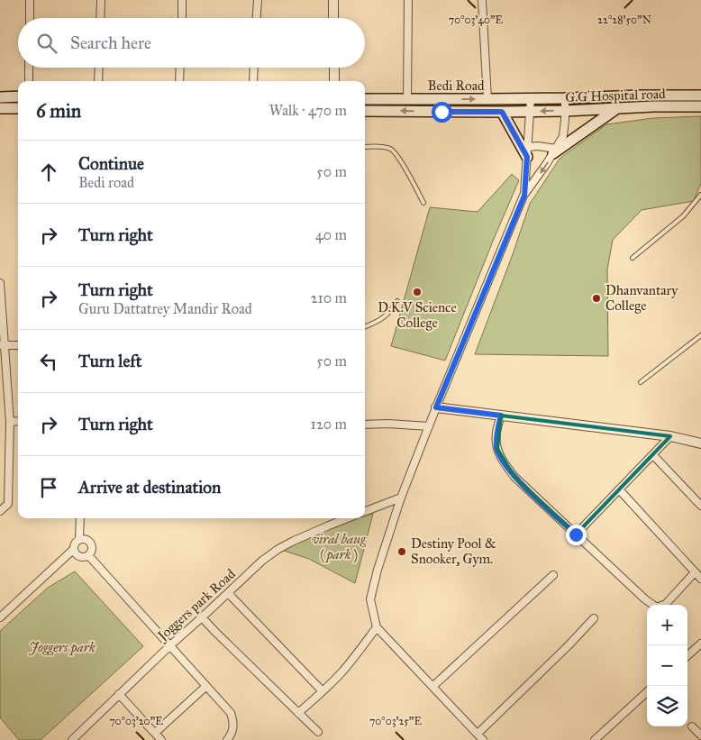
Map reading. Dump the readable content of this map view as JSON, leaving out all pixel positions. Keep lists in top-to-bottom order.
{
  "streets": {
    "main road": ["Bedi Road", "G.G Hospital road"],
    "street": ["Joggers park Road"]
  },
  "crossings": [
    ["Bedi Road", "G.G Hospital road"]
  ],
  "parks": ["viral baug ( park )", "Joggers park"],
  "places": ["D.K.V Science College", "Dhanvantary College", "Destiny Pool & Snooker, Gym."],
  "page": {
    "search": "Search here",
    "heading": ["6 min", "Walk · 470 m"],
    "list": [
      ["Continue", "Bedi road", "50 m"],
      ["Turn right", "40 m"],
      ["Turn right", "Guru Dattatrey Mandir Road", "210 m"],
      ["Turn left", "50 m"],
      ["Turn right", "120 m"],
      "Arrive at destination"
    ],
    "map_buttons": ["+", "−"]
  },
  "coordinates": [
    "22°28'50\"N",
    "70°03'40\"E",
    "70°03'20\"E",
    "70°03'25\"E"
  ]
}
